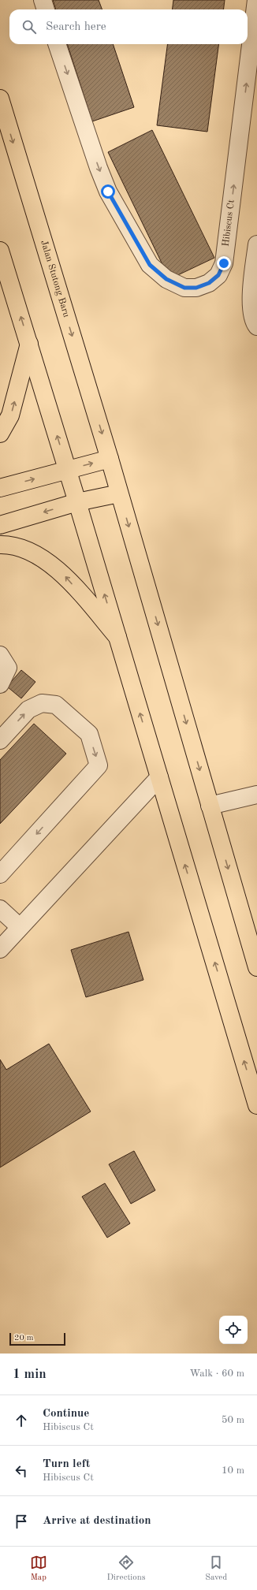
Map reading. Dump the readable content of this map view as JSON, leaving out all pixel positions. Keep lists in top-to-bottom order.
{
  "streets": {
    "main road": ["Jalan Stutong Baru"],
    "street": ["Hibiscus Ct"]
  },
  "scale_bar": "20 m",
  "page": {
    "search": "Search here",
    "scale": "20 m",
    "heading": ["1 min", "Walk · 60 m"],
    "list": [
      ["Continue", "Hibiscus Ct", "50 m"],
      ["Turn left", "Hibiscus Ct", "10 m"],
      "Arrive at destination"
    ],
    "nav": ["Map", "Directions", "Saved"]
  }
}
